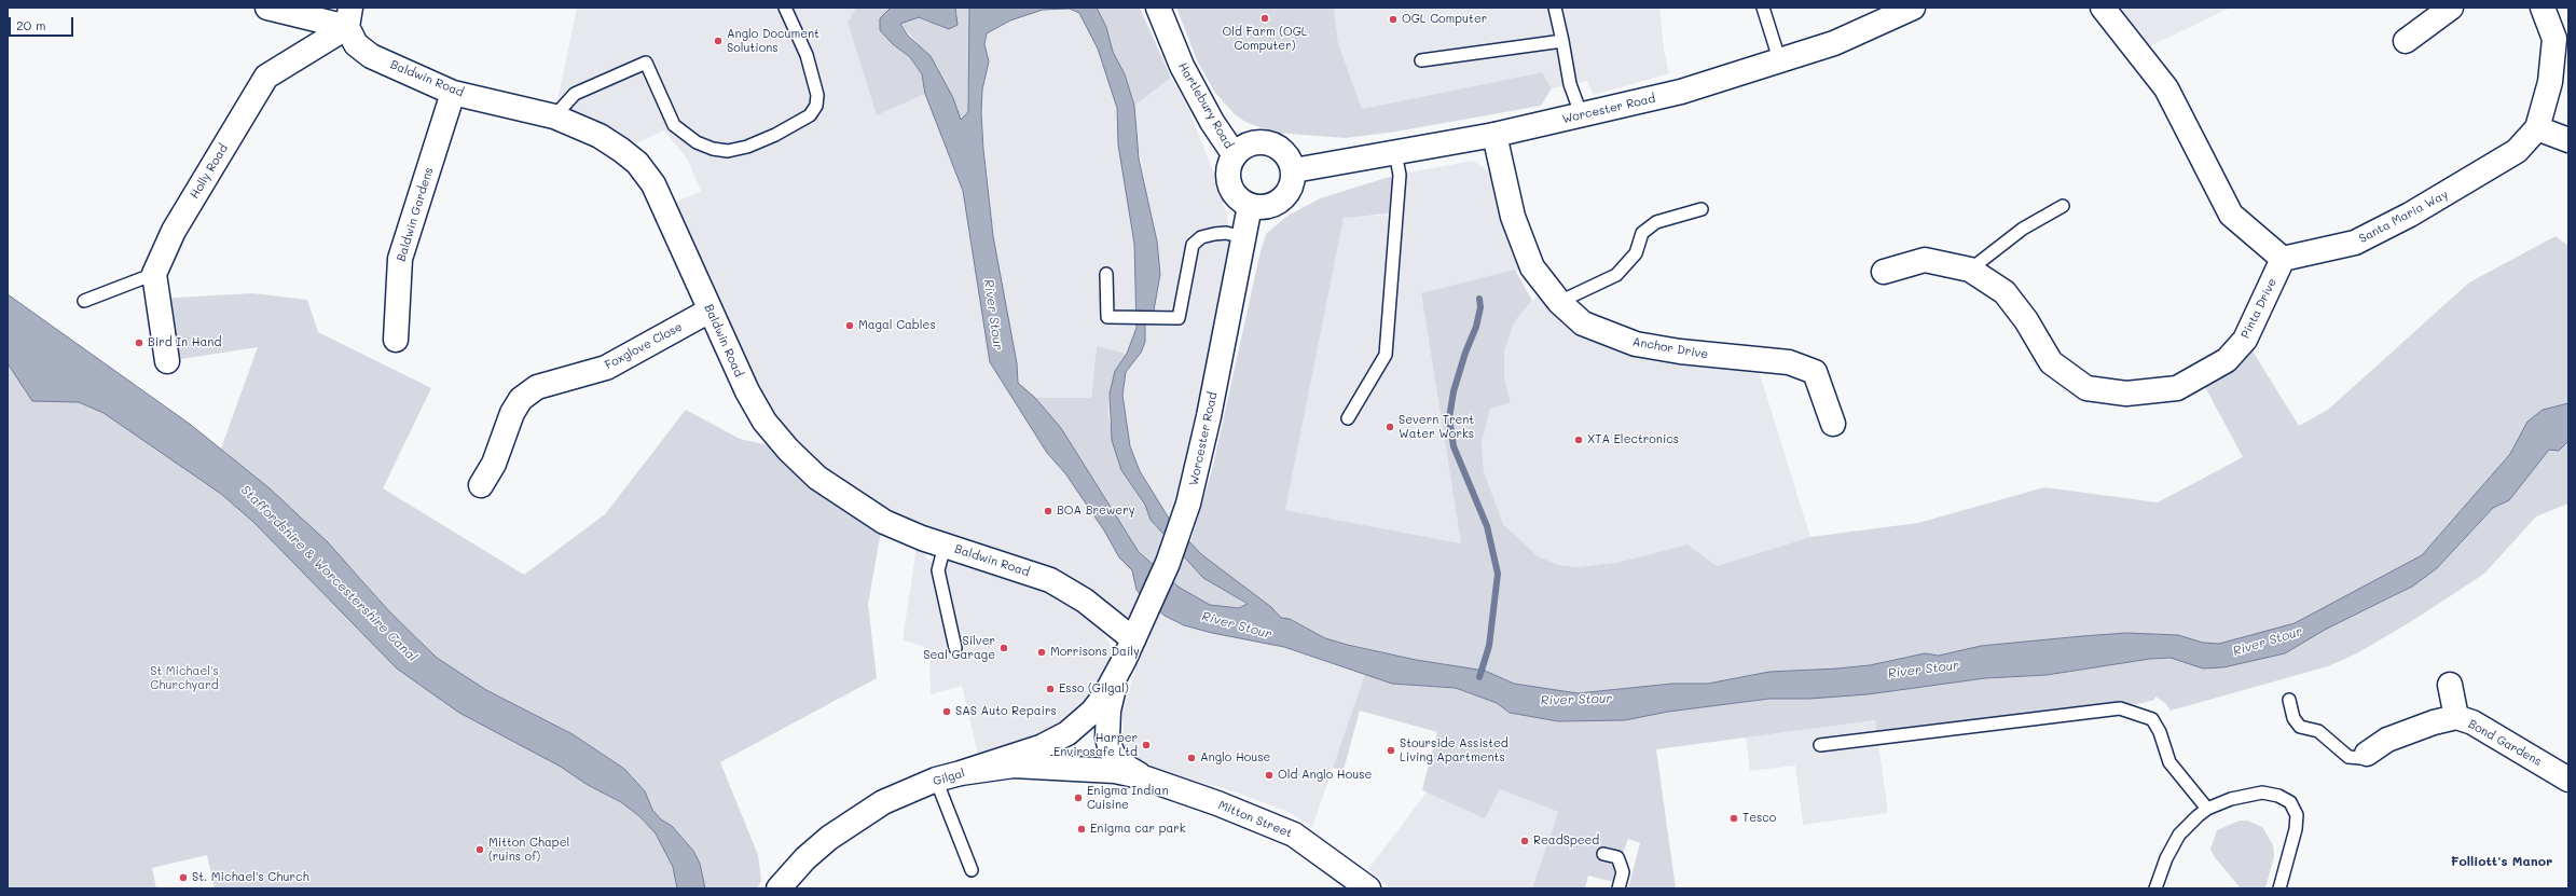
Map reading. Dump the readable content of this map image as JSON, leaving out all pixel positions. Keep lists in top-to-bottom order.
{
  "streets": {
    "street": [
      "Baldwin Road",
      "Hartlebury Road",
      "Worcester Road",
      "Holly Road",
      "Baldwin Gardens",
      "Santa Maria Way",
      "Pinta Drive",
      "Foxglove Close",
      "Anchor Drive",
      "Bond Gardens",
      "Gilgal",
      "Mitton Street"
    ]
  },
  "crossings": [
    ["Baldwin Road", "Worcester Road"],
    ["Baldwin Road", "Holly Road"],
    ["Baldwin Road", "Baldwin Gardens"],
    ["Baldwin Road", "Foxglove Close"],
    ["Hartlebury Road", "Worcester Road"],
    ["Worcester Road", "Anchor Drive"],
    ["Santa Maria Way", "Pinta Drive"],
    ["Gilgal", "Mitton Street"]
  ],
  "districts": ["Folliott's Manor"],
  "water": ["River Stour", "Staffordshire & Worcestershire Canal"],
  "parks": ["St Michael's Churchyard"],
  "places": [
    "Old Farm (OGL Computer)",
    "OGL Computer",
    "Anglo Document Solutions",
    "Magal Cables",
    "Bird In Hand",
    "Severn Trent Water Works",
    "XTA Electronics",
    "BOA Brewery",
    "Silver Seal Garage",
    "Morrisons Daily",
    "Esso (Gilgal)",
    "SAS Auto Repairs",
    "Harper Envirosafe Ltd",
    "Stourside Assisted Living Apartments",
    "Anglo House",
    "Old Anglo House",
    "Enigma Indian Cuisine",
    "Tesco",
    "Enigma car park",
    "ReadSpeed",
    "Mitton Chapel (ruins of)",
    "St. Michael's Church"
  ],
  "scale_bar": "20 m"
}
